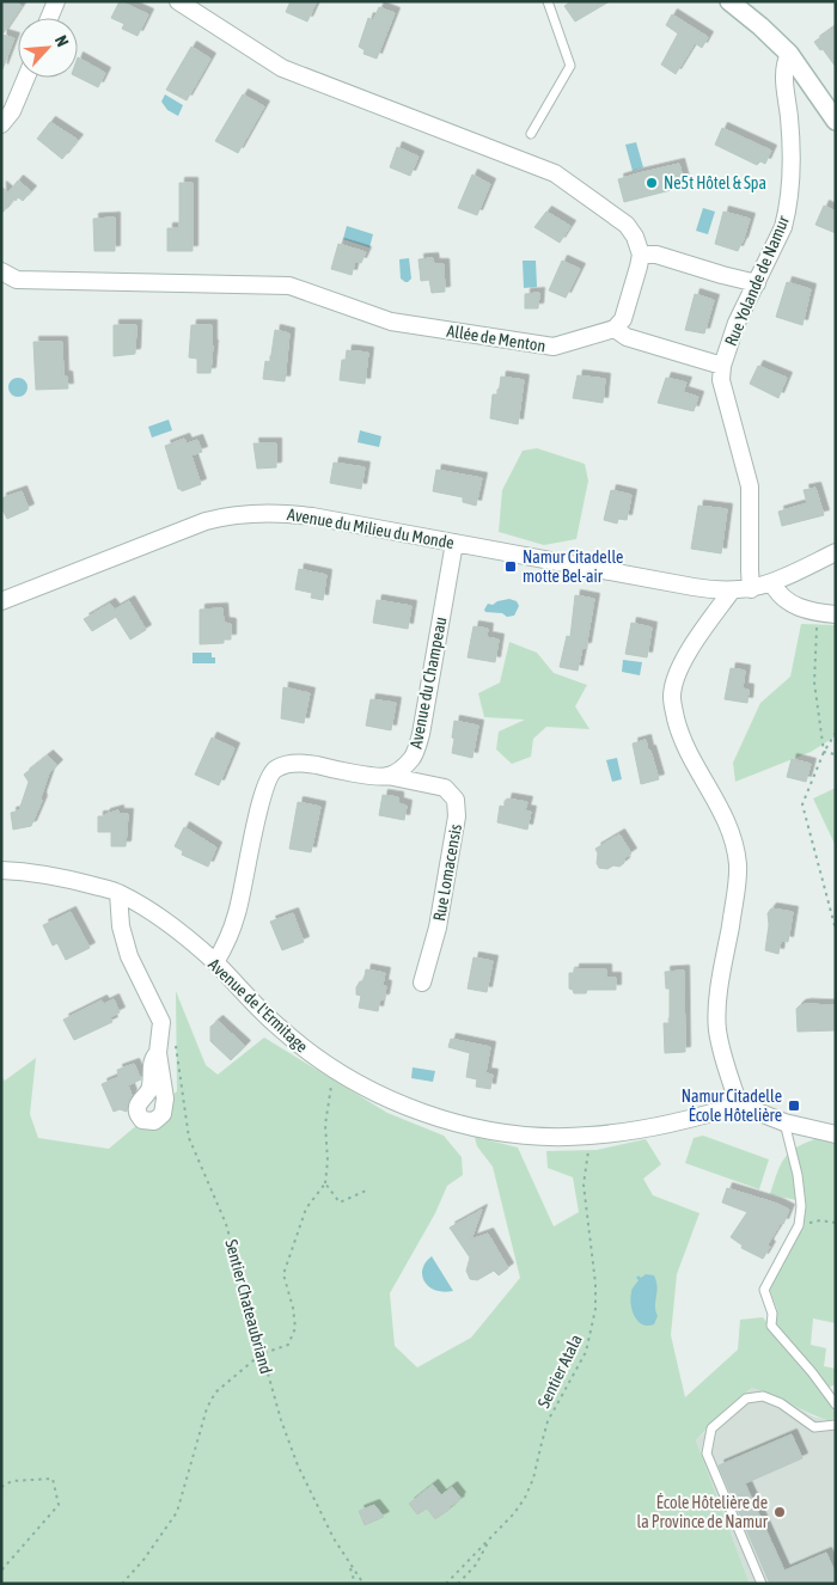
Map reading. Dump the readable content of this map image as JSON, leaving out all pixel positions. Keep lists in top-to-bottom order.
{
  "streets": {
    "street": [
      "Rue Yolande de Namur",
      "Allée de Menton",
      "Avenue du Milieu du Monde",
      "Avenue du Champeau",
      "Rue Lomacensis",
      "Avenue de l'Ermitage"
    ],
    "path": ["Sentier Chateaubriand", "Sentier Atala"]
  },
  "crossings": [
    ["Rue Yolande de Namur", "Allée de Menton"],
    ["Rue Yolande de Namur", "Avenue du Milieu du Monde"],
    ["Avenue du Milieu du Monde", "Avenue du Champeau"],
    ["Avenue du Champeau", "Rue Lomacensis"],
    ["Avenue de l'Ermitage", "Sentier Atala"]
  ],
  "places": {
    "other": ["Ne5t Hôtel & Spa", "École Hôtelière de la Province de Namur"],
    "transit": ["Namur Citadelle motte Bel-air", "Namur Citadelle École Hôtelière"]
  },
  "north": "top right"
}
